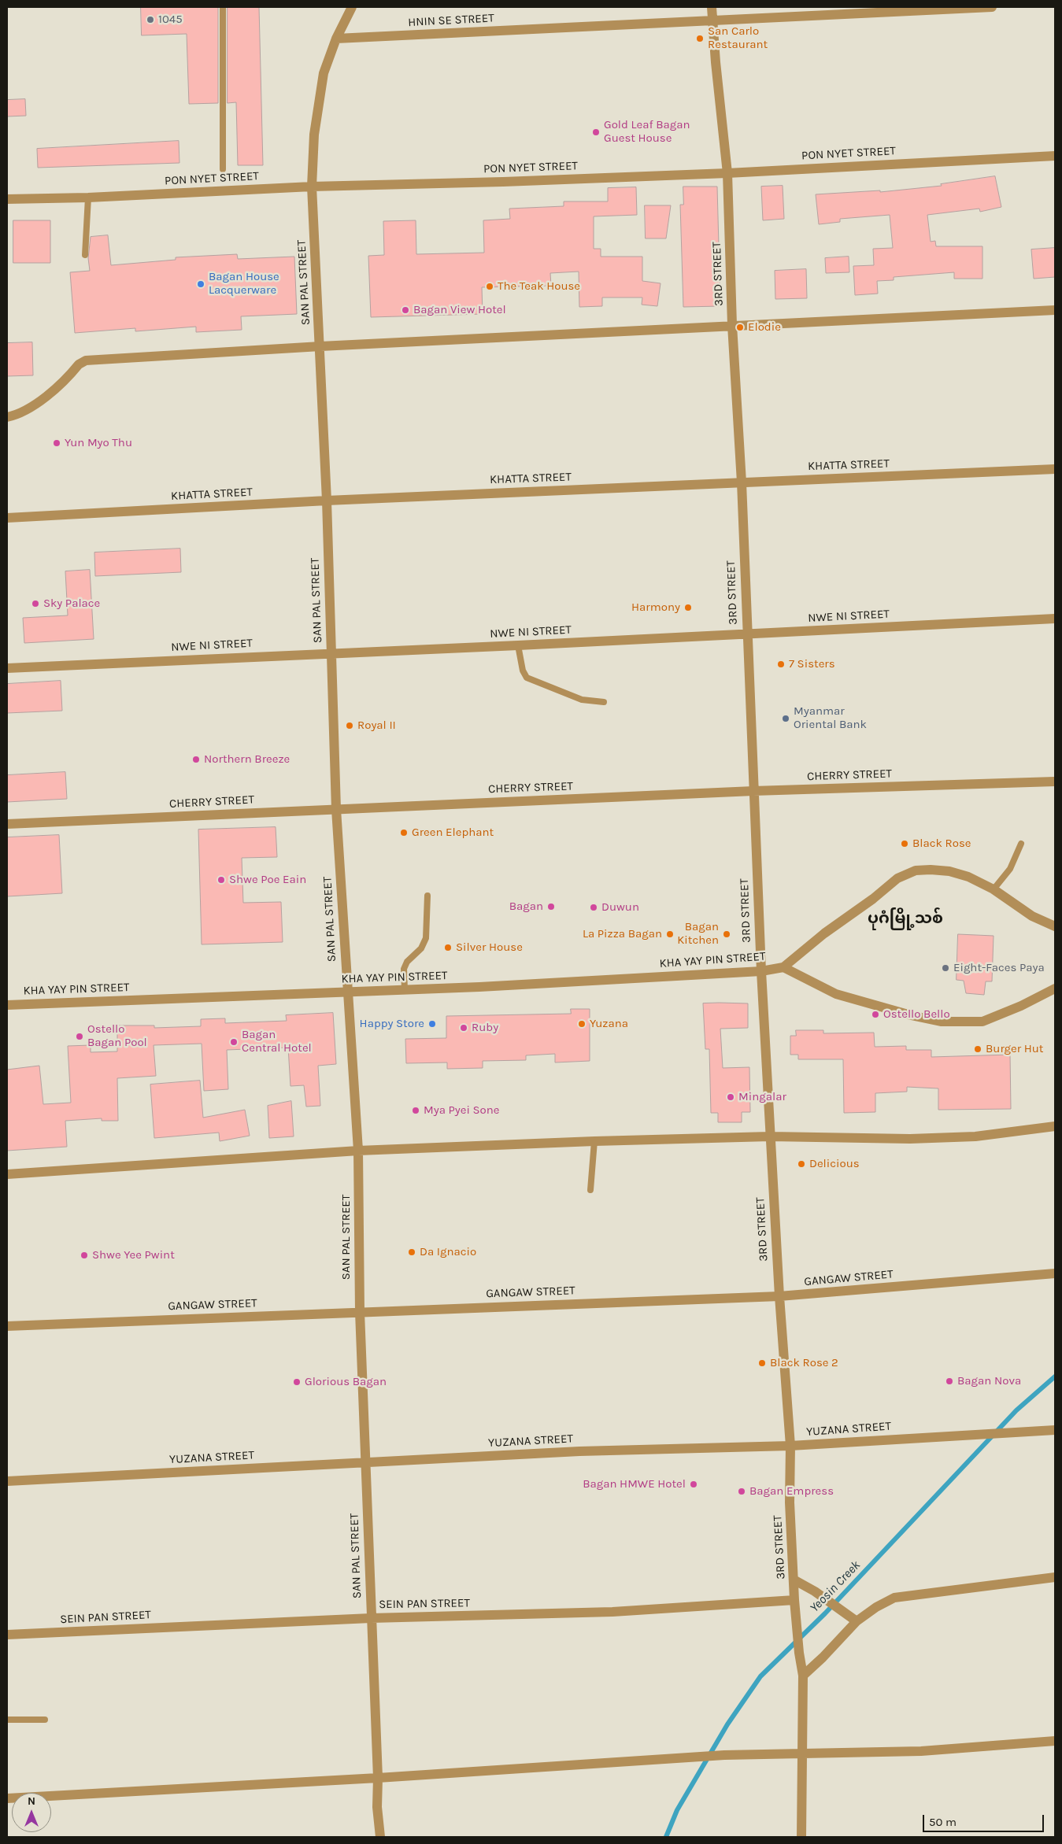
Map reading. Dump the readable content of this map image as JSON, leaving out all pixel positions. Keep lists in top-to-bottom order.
{
  "streets": {
    "street": [
      "HNIN SE STREET",
      "PON NYET STREET",
      "3RD STREET",
      "SAN PAL STREET",
      "KHATTA STREET",
      "NWE NI STREET",
      "CHERRY STREET",
      "KHA YAY PIN STREET",
      "GANGAW STREET",
      "YUZANA STREET",
      "SEIN PAN STREET"
    ]
  },
  "crossings": [
    ["HNIN SE STREET", "3RD STREET"],
    ["HNIN SE STREET", "SAN PAL STREET"],
    ["PON NYET STREET", "3RD STREET"],
    ["PON NYET STREET", "SAN PAL STREET"],
    ["3RD STREET", "KHATTA STREET"],
    ["3RD STREET", "NWE NI STREET"],
    ["3RD STREET", "CHERRY STREET"],
    ["3RD STREET", "KHA YAY PIN STREET"],
    ["3RD STREET", "GANGAW STREET"],
    ["3RD STREET", "YUZANA STREET"],
    ["3RD STREET", "SEIN PAN STREET"],
    ["SAN PAL STREET", "KHATTA STREET"],
    ["SAN PAL STREET", "NWE NI STREET"],
    ["SAN PAL STREET", "CHERRY STREET"],
    ["SAN PAL STREET", "KHA YAY PIN STREET"],
    ["SAN PAL STREET", "GANGAW STREET"],
    ["SAN PAL STREET", "YUZANA STREET"],
    ["SAN PAL STREET", "SEIN PAN STREET"]
  ],
  "districts": ["ပုဂံမြို့သစ်"],
  "water": ["Yeosin Creek"],
  "places": [
    "1045",
    "San Carlo Restaurant",
    "Gold Leaf Bagan Guest House",
    "Bagan House Lacquerware",
    "The Teak House",
    "Bagan View Hotel",
    "Elodie",
    "Yun Myo Thu",
    "Sky Palace",
    "Harmony",
    "7 Sisters",
    "Myanmar Oriental Bank",
    "Royal II",
    "Northern Breeze",
    "Green Elephant",
    "Black Rose",
    "Shwe Poe Eain",
    "Bagan",
    "Duwun",
    "La Pizza Bagan",
    "Bagan Kitchen",
    "Silver House",
    "Eight-Faces Paya",
    "Ostello Bello",
    "Happy Store",
    "Yuzana",
    "Ruby",
    "Ostello Bagan Pool",
    "Bagan Central Hotel",
    "Burger Hut",
    "Mingalar",
    "Mya Pyei Sone",
    "Delicious",
    "Da Ignacio",
    "Shwe Yee Pwint",
    "Black Rose 2",
    "Bagan Nova",
    "Glorious Bagan",
    "Bagan HMWE Hotel",
    "Bagan Empress"
  ],
  "scale_bar": "50 m",
  "north": "top"
}
